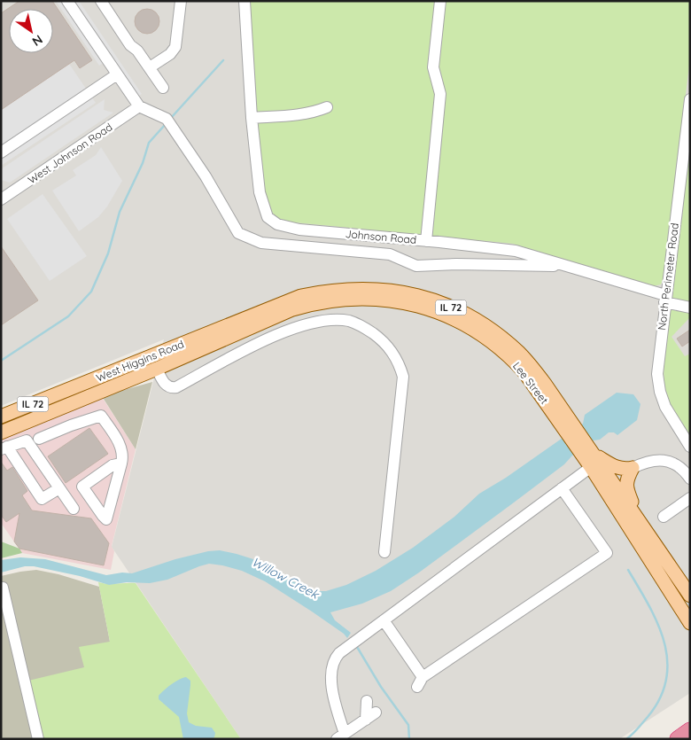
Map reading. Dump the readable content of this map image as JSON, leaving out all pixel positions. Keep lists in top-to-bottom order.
{
  "streets": {
    "main road": ["IL 72", "West Higgins Road", "Lee Street"],
    "street": ["West Johnson Road", "Johnson Road", "North Perimeter Road"]
  },
  "crossings": [
    ["Johnson Road", "North Perimeter Road"],
    ["West Higgins Road", "Lee Street"]
  ],
  "water": ["Willow Creek"],
  "north": "bottom right"
}
